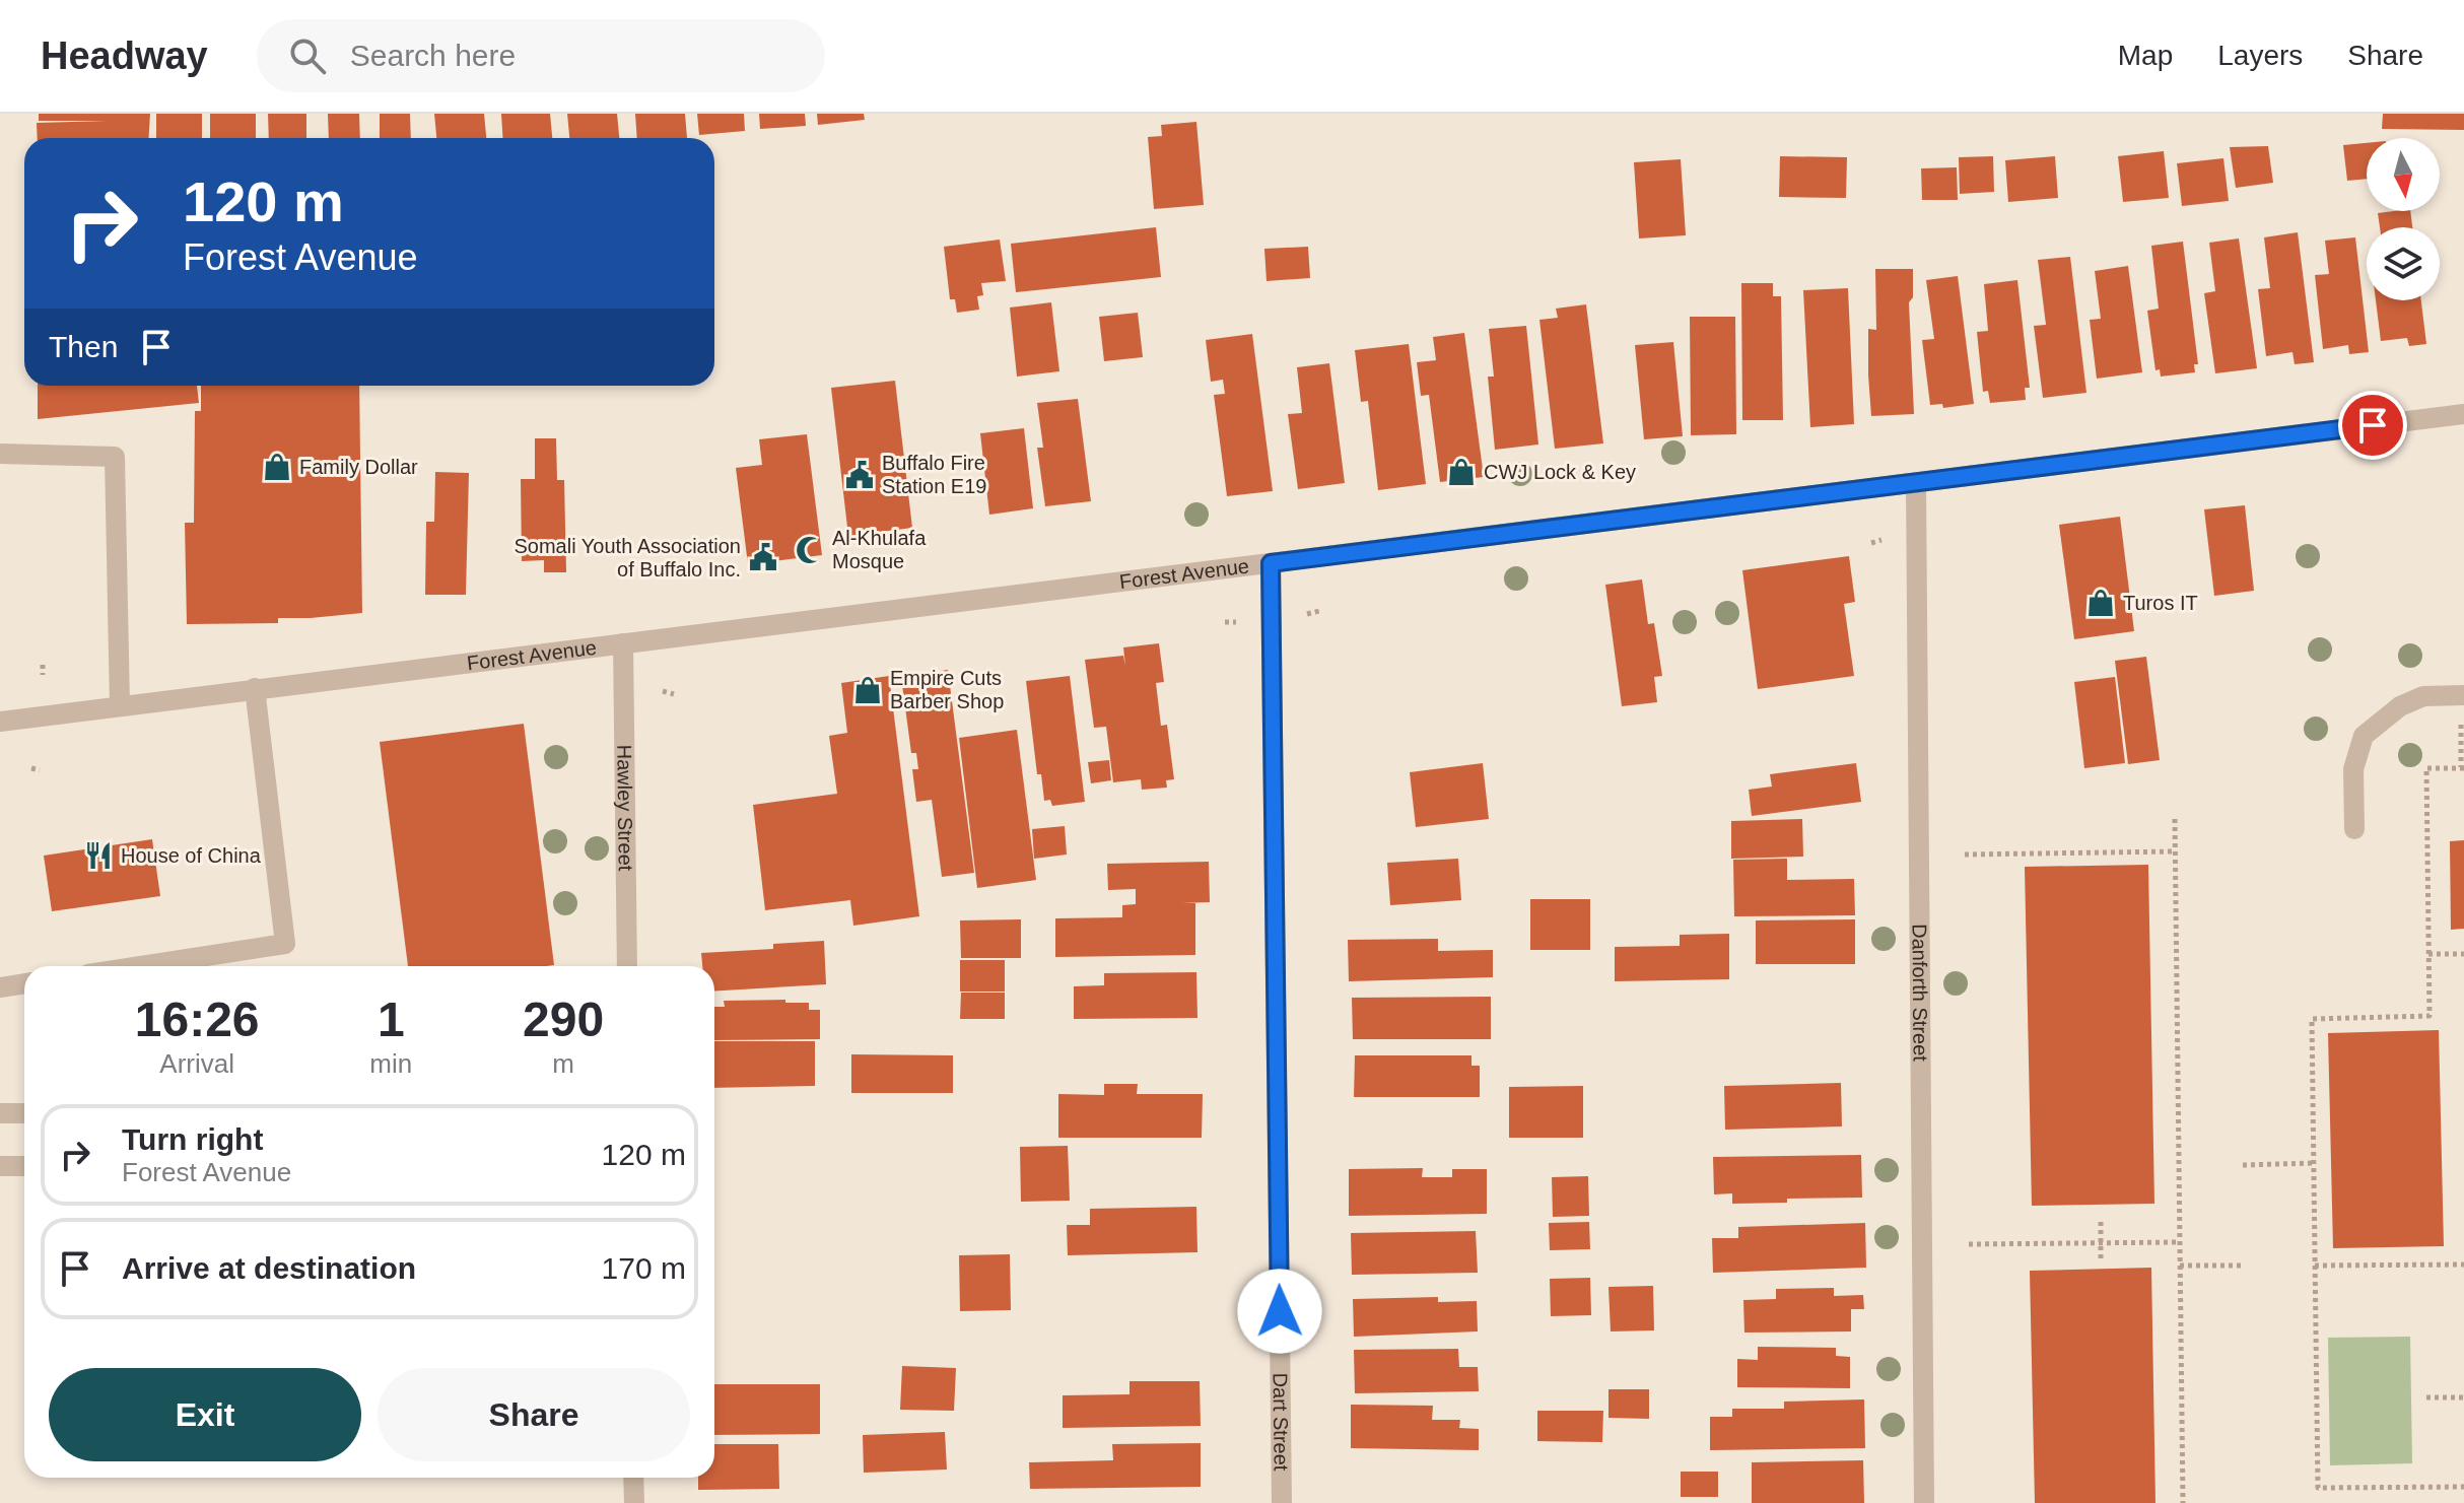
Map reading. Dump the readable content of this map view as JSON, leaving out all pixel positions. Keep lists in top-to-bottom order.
{
  "streets": {
    "street": [
      "Forest Avenue",
      "Hawley Street",
      "Danforth Street",
      "Dart Street"
    ]
  },
  "crossings": [
    ["Forest Avenue", "Hawley Street"],
    ["Forest Avenue", "Danforth Street"],
    ["Forest Avenue", "Dart Street"]
  ],
  "places": {
    "shop": [
      "Family Dollar",
      "CWJ Lock & Key",
      "Turos IT",
      "Empire Cuts Barber Shop"
    ],
    "public building": ["Buffalo Fire Station E19", "Somali Youth Association of Buffalo Inc."],
    "mosque": ["Al-Khulafa Mosque"],
    "restaurant": ["House of China"]
  },
  "north": "bottom",
  "page": {
    "header": "Headway",
    "search": "Search here",
    "nav": ["Map", "Layers", "Share"],
    "turn": ["120 m", "Forest Avenue"],
    "then": "Then",
    "eta": [
      "16:26",
      "Arrival",
      "1",
      "min",
      "290",
      "m"
    ],
    "list": [
      {
        "name": "Turn right",
        "note": "Forest Avenue",
        "value": "120 m"
      },
      {
        "name": "Arrive at destination",
        "value": "170 m"
      }
    ],
    "buttons": ["Exit", "Share"]
  }
}
